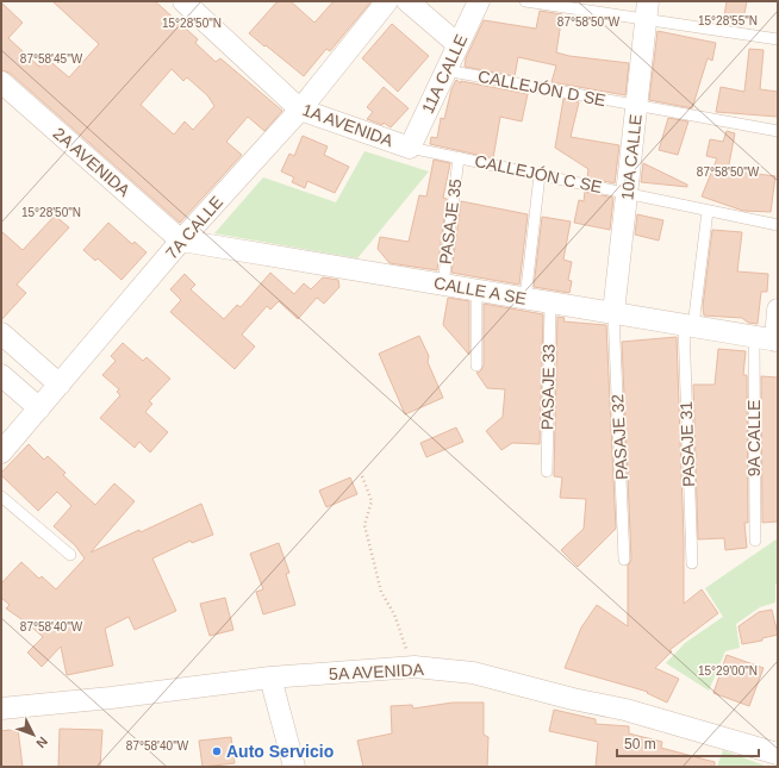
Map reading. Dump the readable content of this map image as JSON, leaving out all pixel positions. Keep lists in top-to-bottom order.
{
  "streets": {
    "street": [
      "11A CALLE",
      "1A AVENIDA",
      "10A CALLE",
      "2A AVENIDA",
      "7A CALLE",
      "CALLE A SE",
      "5A AVENIDA"
    ],
    "lane": [
      "CALLEJÓN D SE",
      "CALLEJÓN C SE",
      "PASAJE 35",
      "PASAJE 33",
      "PASAJE 32",
      "9A CALLE",
      "PASAJE 31"
    ]
  },
  "crossings": [
    ["11A CALLE", "CALLEJÓN D SE"],
    ["11A CALLE", "1A AVENIDA"],
    ["11A CALLE", "CALLEJÓN C SE"],
    ["CALLEJÓN D SE", "10A CALLE"],
    ["1A AVENIDA", "CALLEJÓN C SE"],
    ["1A AVENIDA", "7A CALLE"],
    ["10A CALLE", "CALLEJÓN C SE"],
    ["10A CALLE", "CALLE A SE"],
    ["10A CALLE", "PASAJE 32"],
    ["2A AVENIDA", "7A CALLE"],
    ["2A AVENIDA", "CALLE A SE"],
    ["CALLEJÓN C SE", "PASAJE 35"],
    ["CALLEJÓN C SE", "PASAJE 31"],
    ["PASAJE 35", "CALLE A SE"],
    ["7A CALLE", "CALLE A SE"],
    ["CALLE A SE", "PASAJE 33"],
    ["CALLE A SE", "PASAJE 32"],
    ["CALLE A SE", "9A CALLE"],
    ["CALLE A SE", "PASAJE 31"]
  ],
  "places": ["Auto Servicio"],
  "scale_bar": "50 m",
  "north": "bottom right",
  "coordinates": [
    "15°28'55\"N",
    "87°58'50\"W",
    "15°28'50\"N",
    "87°58'45\"W",
    "87°58'40\"W",
    "15°29'00\"N"
  ]
}
